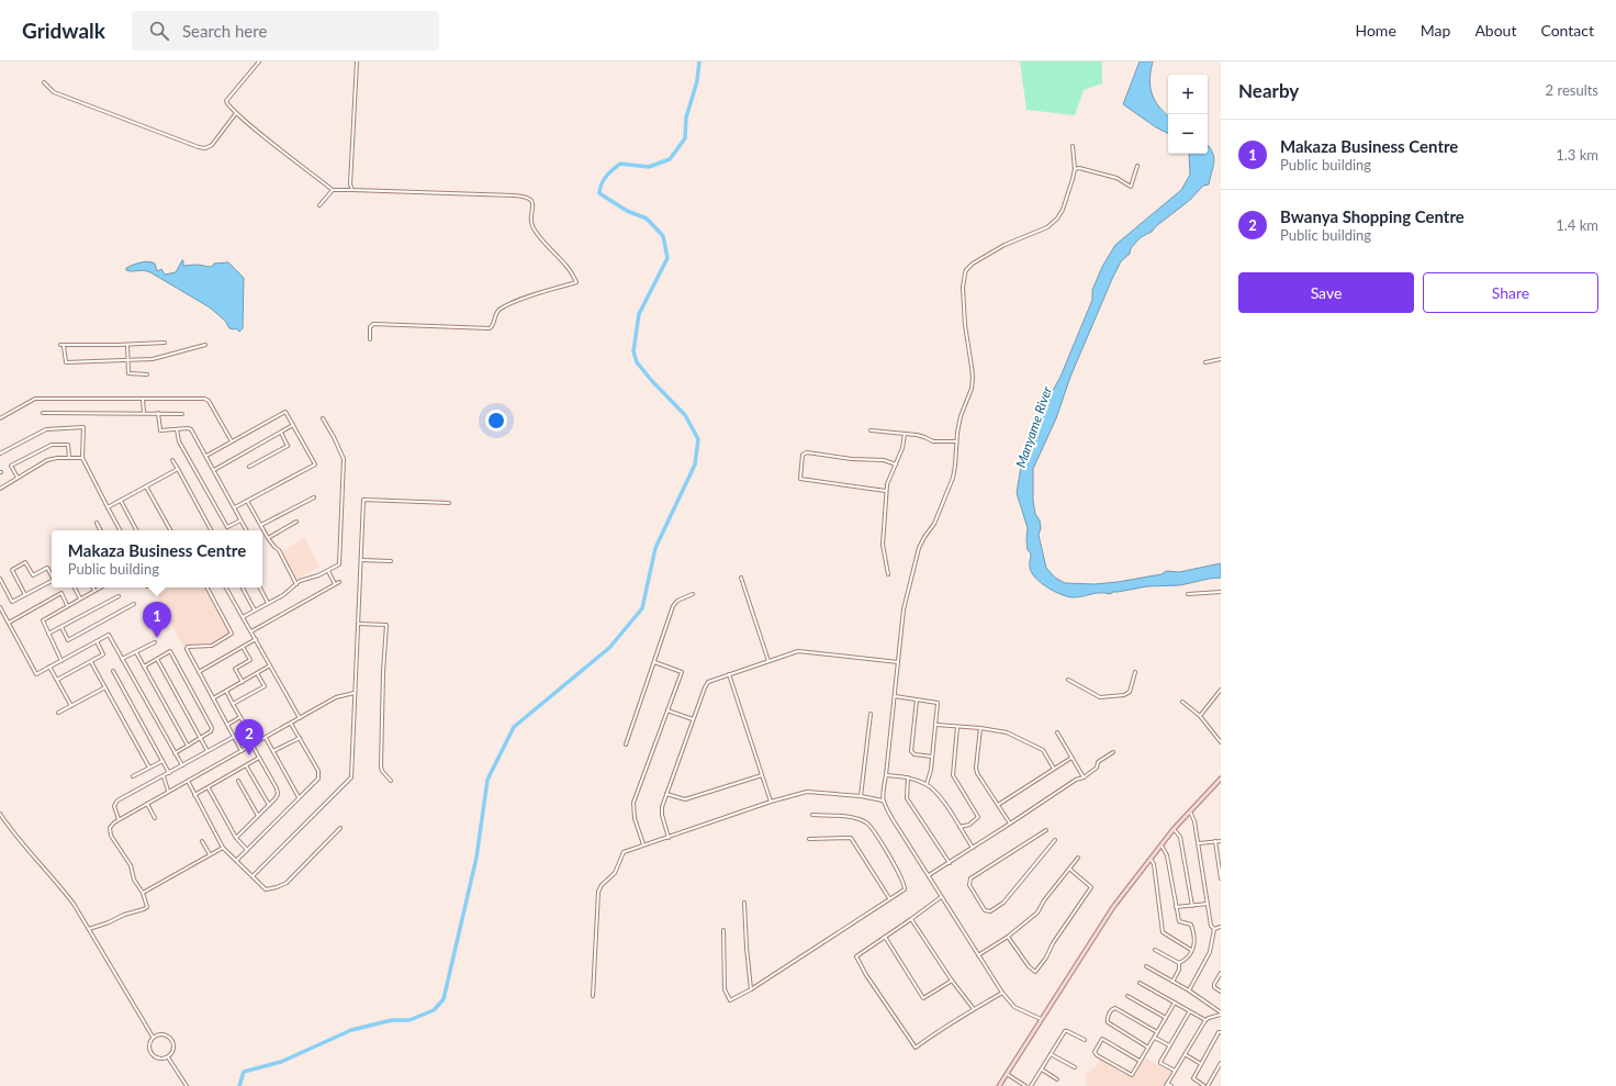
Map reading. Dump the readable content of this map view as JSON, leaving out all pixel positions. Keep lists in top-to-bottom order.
{
  "water": ["Manyame River"],
  "page": {
    "header": "Gridwalk",
    "search": "Search here",
    "nav": [
      "Home",
      "Map",
      "About",
      "Contact"
    ],
    "heading": ["Nearby", "2 results"],
    "map_buttons": ["+", "−"],
    "list": [
      {
        "mark": "1",
        "name": "Makaza Business Centre",
        "note": "Public building",
        "value": "1.3 km"
      },
      {
        "mark": "2",
        "name": "Bwanya Shopping Centre",
        "note": "Public building",
        "value": "1.4 km"
      }
    ],
    "buttons": ["Save", "Share"],
    "popup": ["Makaza Business Centre", "Public building"],
    "pins": ["1", "2"]
  }
}
